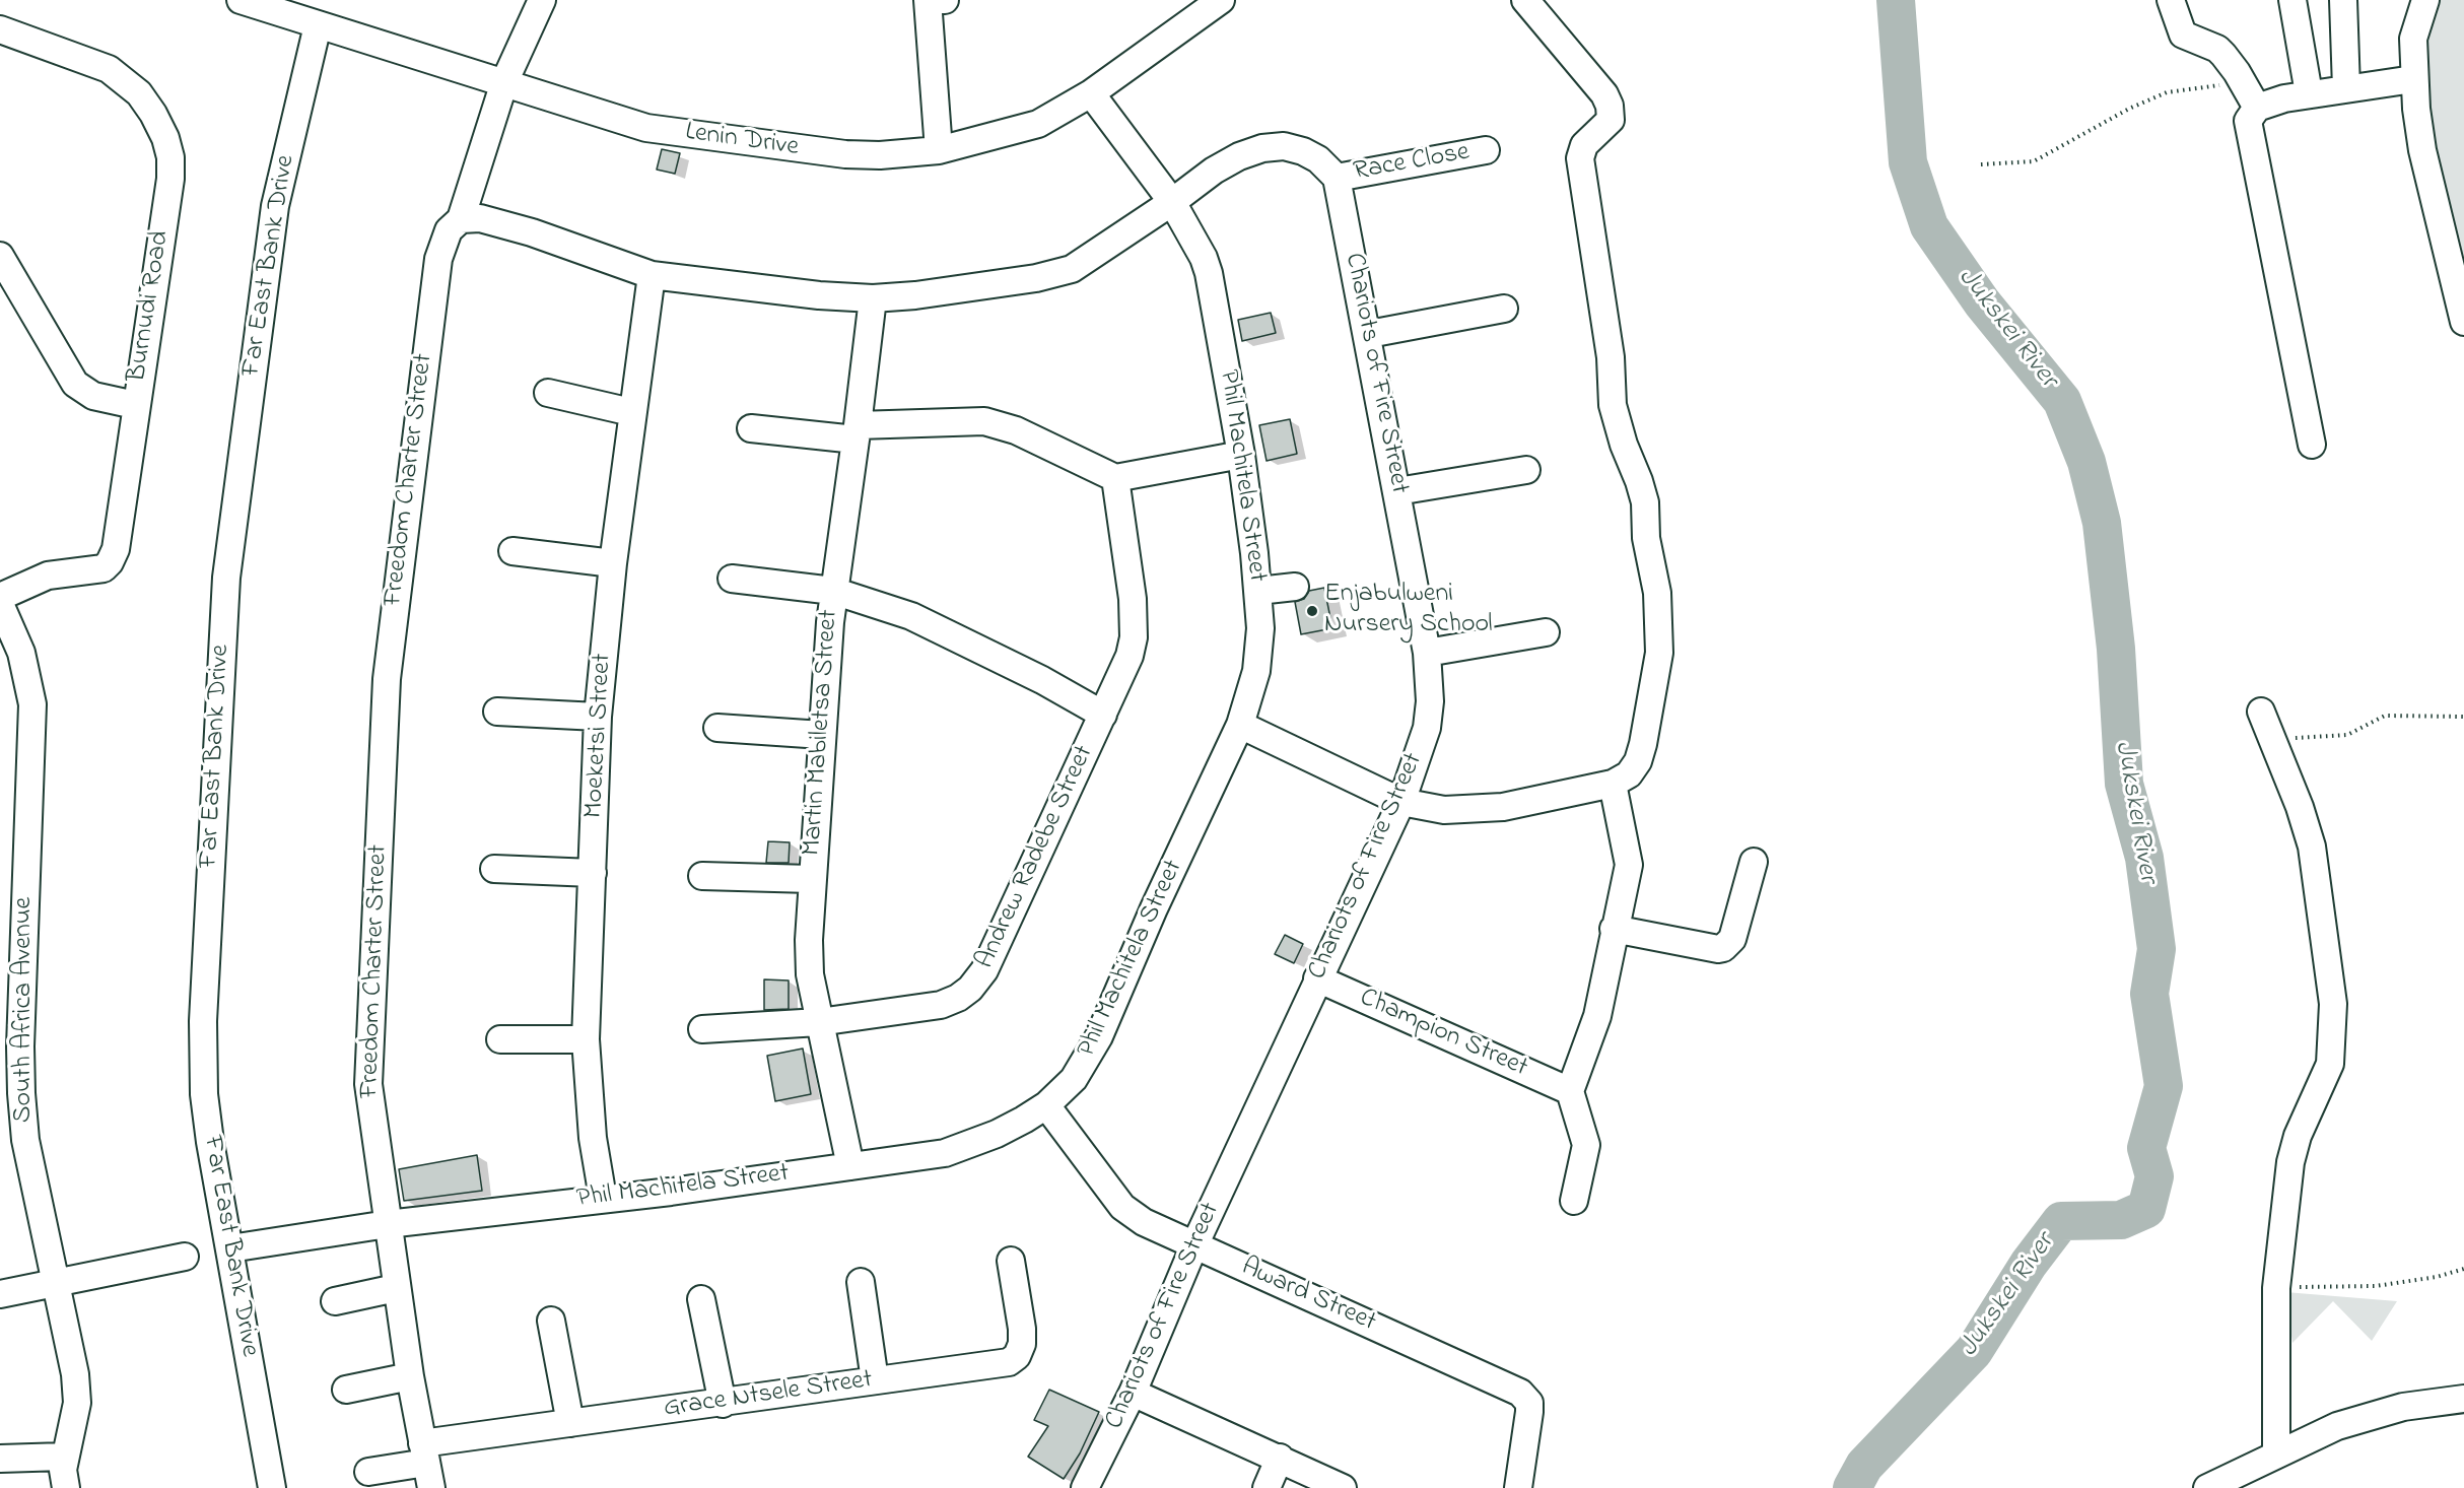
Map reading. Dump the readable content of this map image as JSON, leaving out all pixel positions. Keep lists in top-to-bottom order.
{
  "streets": {
    "street": [
      "Lenin Drive",
      "Race Close",
      "Far East Bank Drive",
      "Burnudi Road",
      "Chariots of Fire Street",
      "Phil Machitela Street",
      "Freedom Charter Street",
      "Martin Mabiletsa Street",
      "Moeketsi Street",
      "Andrew Radebe Street",
      "South Africa Avenue",
      "Champion Street",
      "Award Street",
      "Grace Ntsele Street"
    ]
  },
  "crossings": [
    ["Lenin Drive", "Far East Bank Drive"],
    ["Lenin Drive", "Phil Machitela Street"],
    ["Lenin Drive", "Freedom Charter Street"],
    ["Race Close", "Chariots of Fire Street"],
    ["Far East Bank Drive", "Phil Machitela Street"],
    ["Chariots of Fire Street", "Champion Street"],
    ["Chariots of Fire Street", "Award Street"],
    ["Phil Machitela Street", "Freedom Charter Street"],
    ["Phil Machitela Street", "Martin Mabiletsa Street"],
    ["Phil Machitela Street", "Moeketsi Street"],
    ["Phil Machitela Street", "Award Street"],
    ["Freedom Charter Street", "Grace Ntsele Street"],
    ["Martin Mabiletsa Street", "Andrew Radebe Street"]
  ],
  "water": ["Jukskei River"],
  "places": ["Enjabulweni Nursery School"]
}
